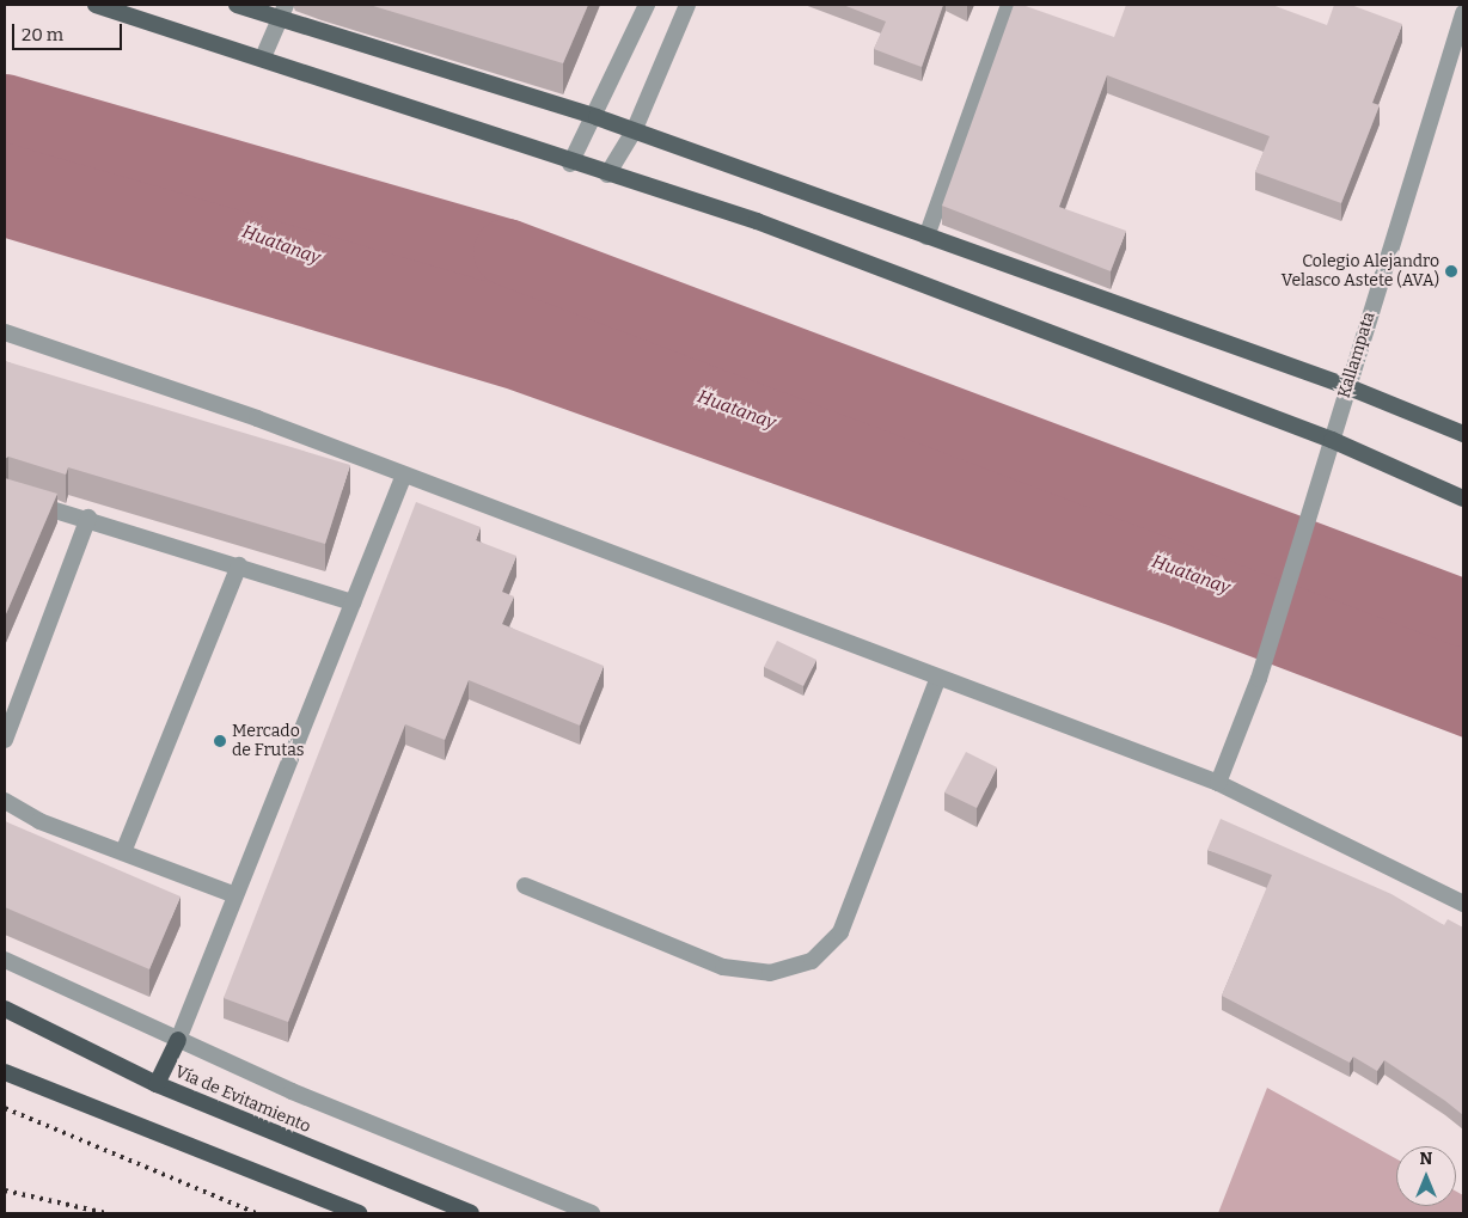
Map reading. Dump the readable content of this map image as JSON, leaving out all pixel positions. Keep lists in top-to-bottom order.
{
  "streets": {
    "highway": ["Vía de Evitamiento"],
    "street": ["Kallampata"]
  },
  "water": ["Huatanay"],
  "places": ["Colegio Alejandro Velasco Astete (AVA)", "Mercado de Frutas"],
  "scale_bar": "20 m",
  "north": "top"
}
